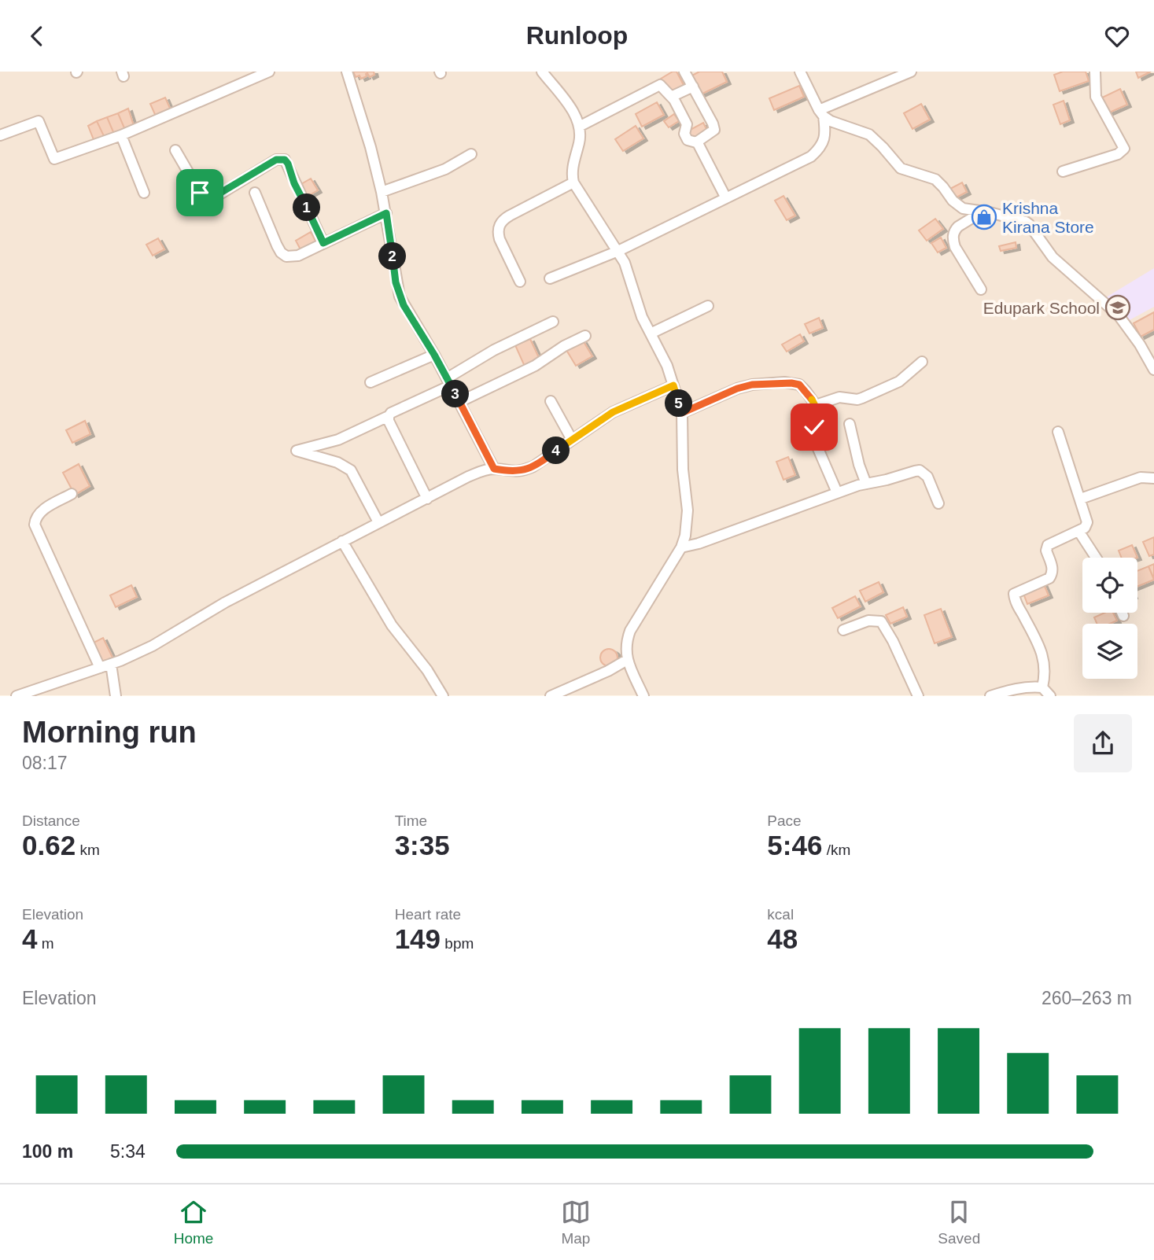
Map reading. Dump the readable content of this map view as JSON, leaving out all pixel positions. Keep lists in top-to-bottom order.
{
  "places": {
    "shop": ["Krishna Kirana Store"],
    "school or university": ["Edupark School"]
  },
  "page": {
    "header": "Runloop",
    "pins": [
      "1",
      "2",
      "3",
      "5",
      "4"
    ],
    "heading": ["Morning run", "08:17"],
    "stats": [
      ["Distance", "0.62 km"],
      ["Time", "3:35"],
      ["Pace", "5:46 /km"],
      ["Elevation", "4 m"],
      ["Heart rate", "149 bpm"],
      ["kcal", "48"]
    ],
    "chart": ["Elevation", "260–263 m"],
    "list": [
      {
        "name": "100 m",
        "note": "5:34"
      }
    ],
    "tabs": ["Home", "Map", "Saved"]
  }
}
